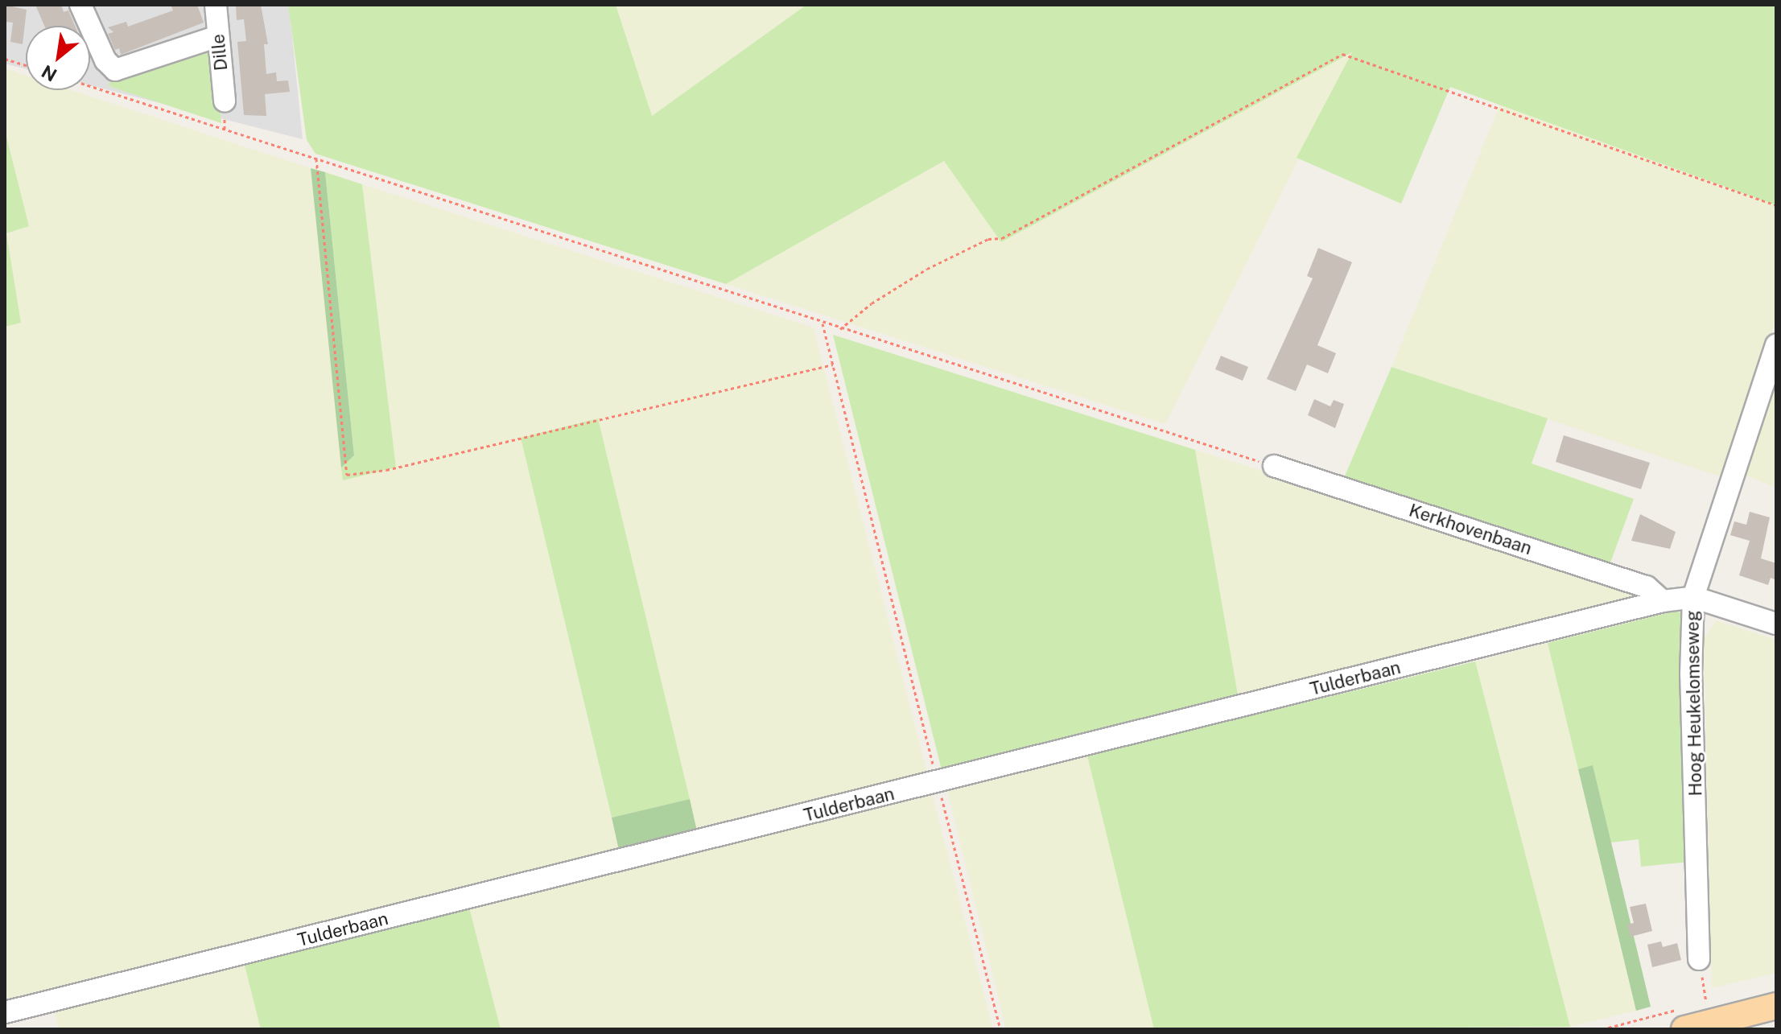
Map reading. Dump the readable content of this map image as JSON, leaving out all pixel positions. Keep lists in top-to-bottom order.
{
  "streets": {
    "street": [
      "Dille",
      "Kerkhovenbaan",
      "Tulderbaan",
      "Hoog Heukelomseweg"
    ]
  },
  "crossings": [
    ["Kerkhovenbaan", "Tulderbaan"],
    ["Tulderbaan", "Hoog Heukelomseweg"]
  ],
  "north": "bottom left"
}
